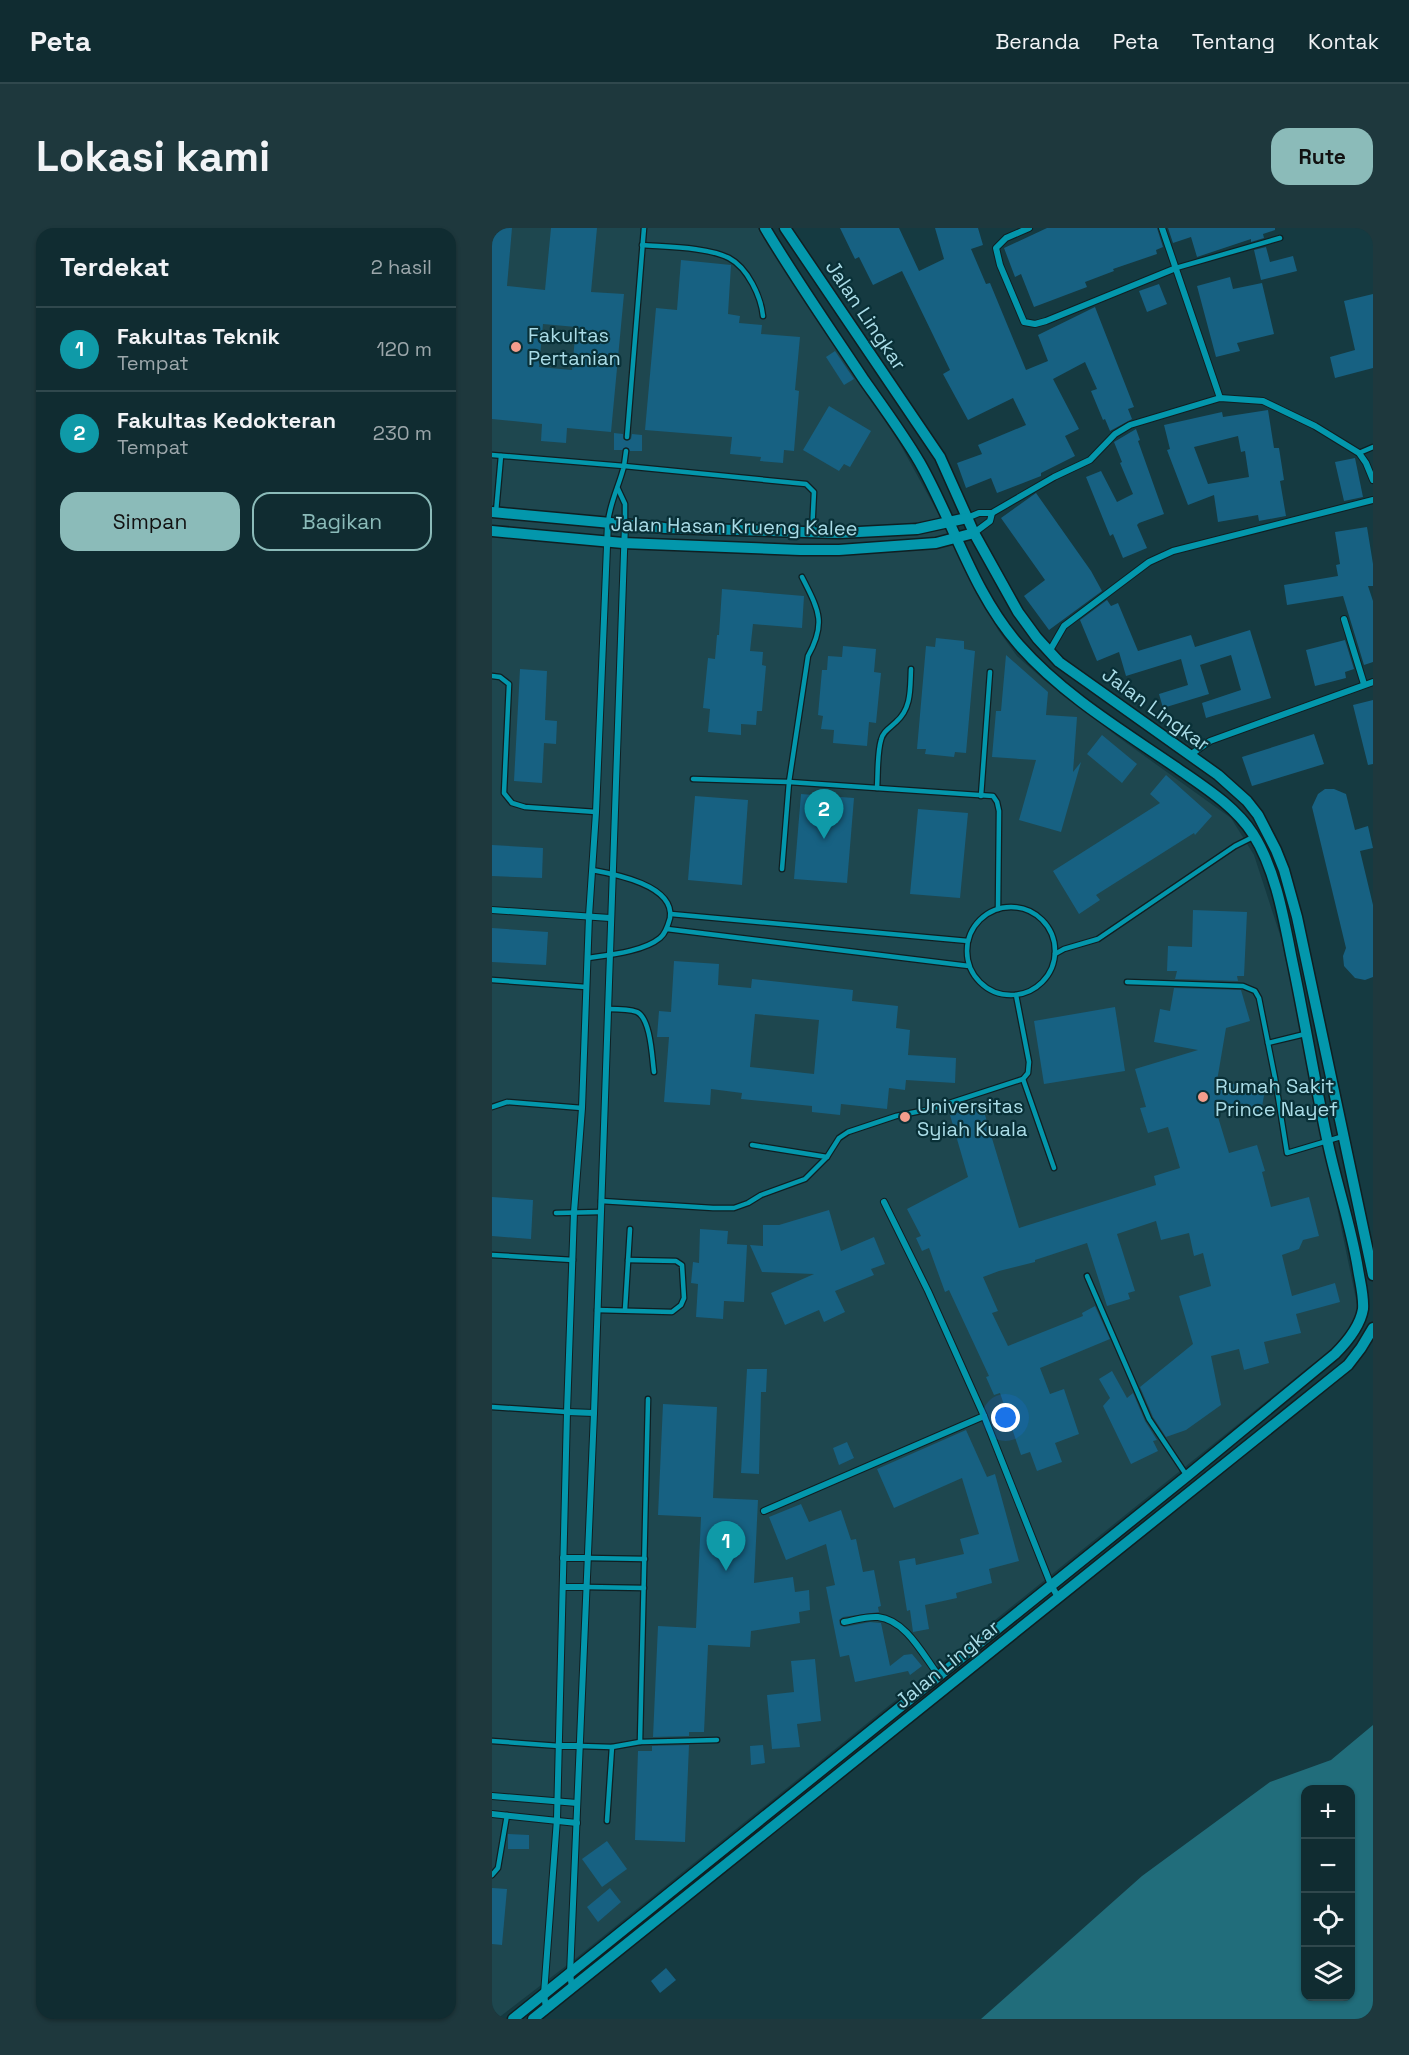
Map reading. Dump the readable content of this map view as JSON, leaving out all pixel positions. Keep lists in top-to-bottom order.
{
  "streets": {
    "street": ["Jalan Lingkar", "Jalan Hasan Krueng Kalee"]
  },
  "crossings": [
    ["Jalan Lingkar", "Jalan Hasan Krueng Kalee"]
  ],
  "places": ["Fakultas Pertanian", "Rumah Sakit Prince Nayef", "Universitas Syiah Kuala"],
  "page": {
    "header": "Peta",
    "nav": [
      "Beranda",
      "Peta",
      "Tentang",
      "Kontak"
    ],
    "buttons": [
      "Rute",
      ["Simpan", "Bagikan"]
    ],
    "title": "Lokasi kami",
    "heading": ["Terdekat", "2 hasil"],
    "list": [
      {
        "mark": "1",
        "name": "Fakultas Teknik",
        "note": "Tempat",
        "value": "120 m"
      },
      {
        "mark": "2",
        "name": "Fakultas Kedokteran",
        "note": "Tempat",
        "value": "230 m"
      }
    ],
    "pins": ["2", "1"],
    "map_buttons": ["+", "−"]
  }
}
